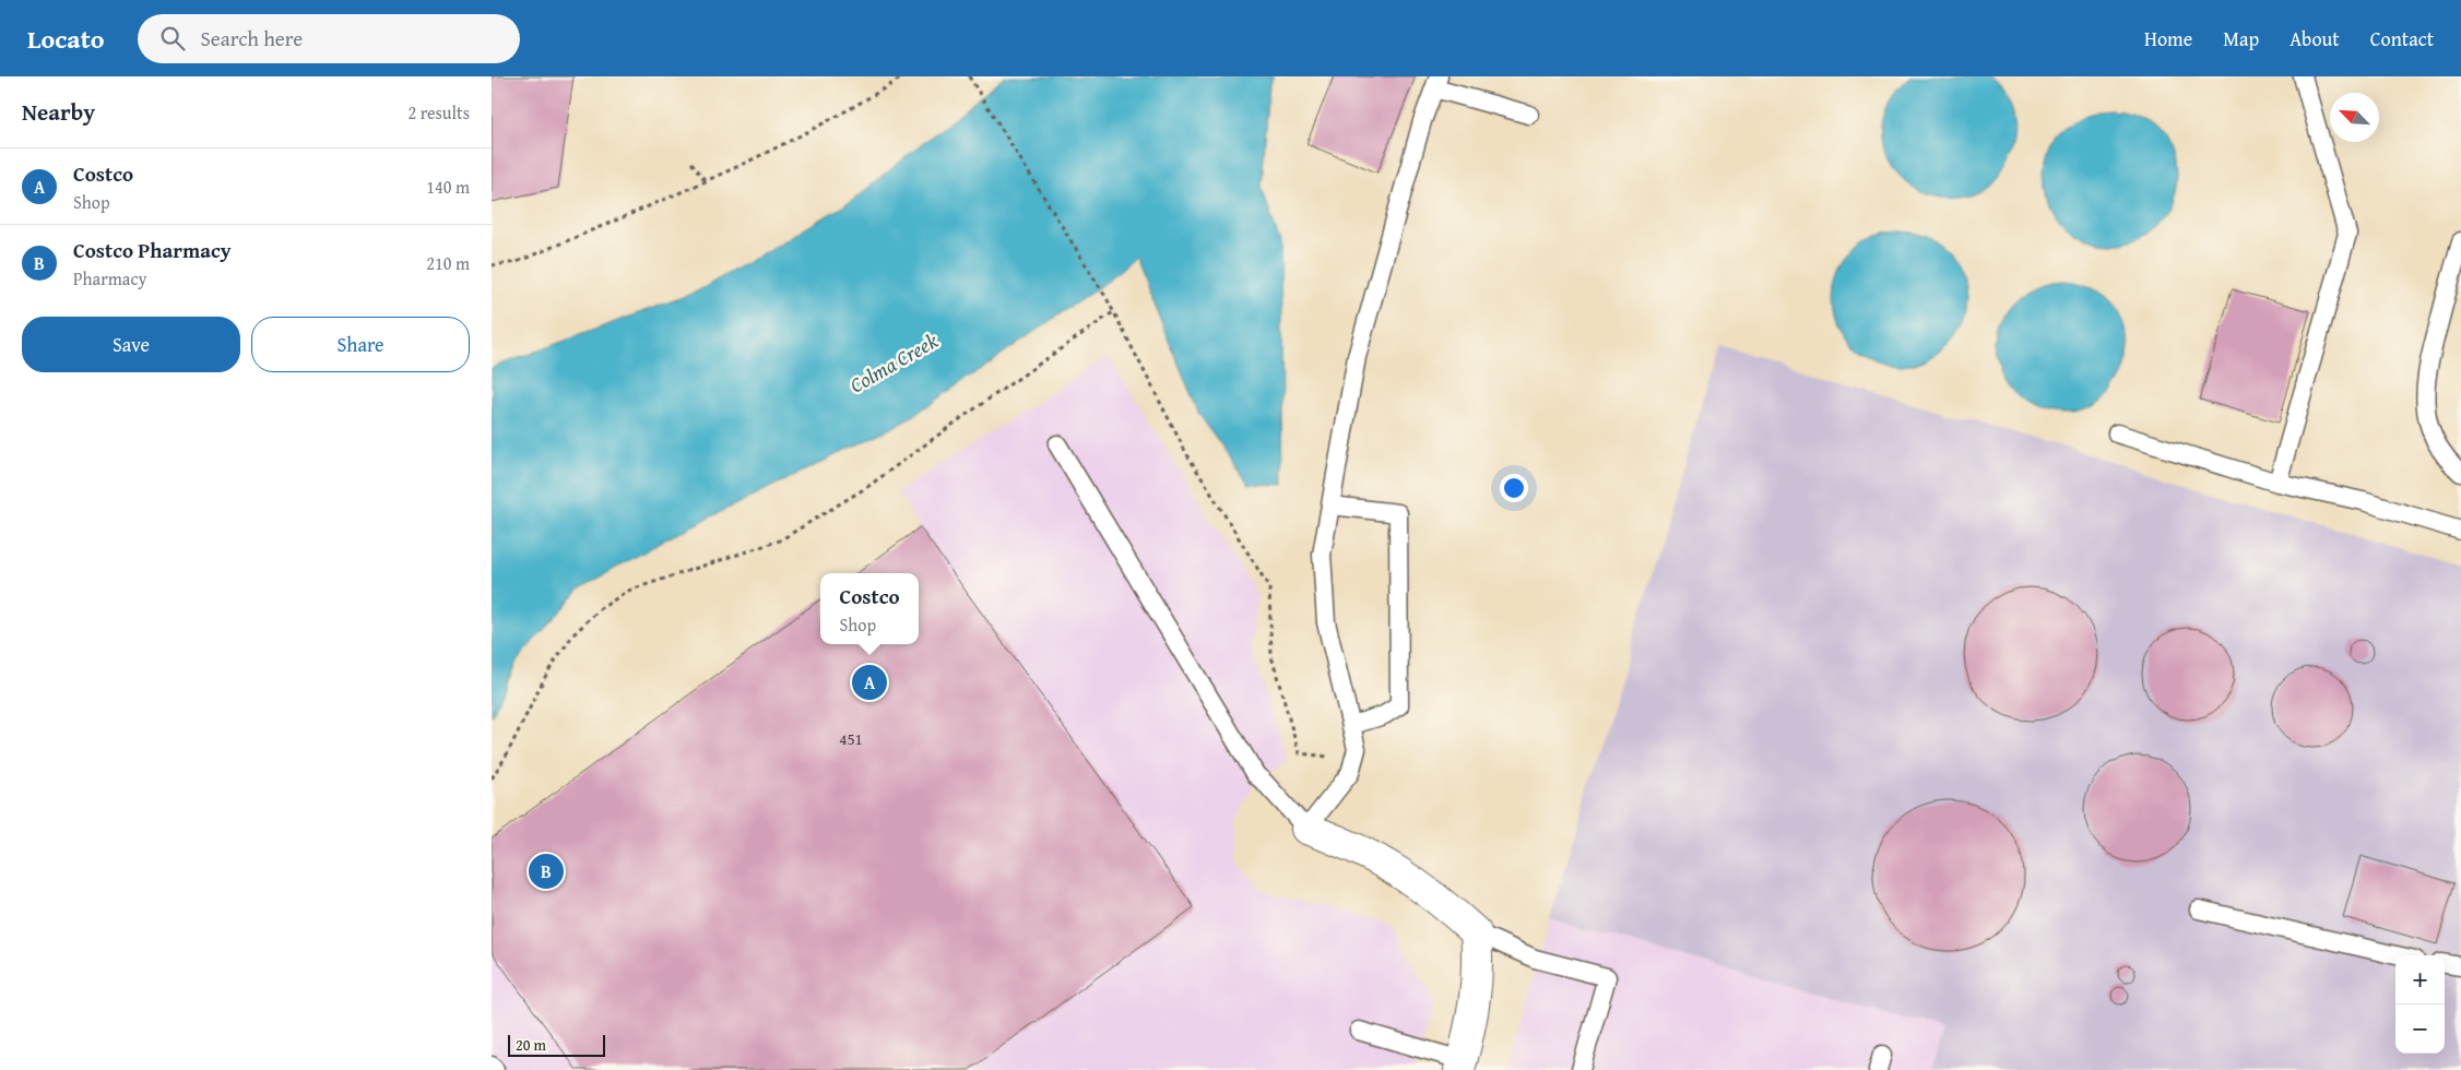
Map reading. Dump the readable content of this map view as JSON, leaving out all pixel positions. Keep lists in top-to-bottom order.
{
  "water": ["Colma Creek"],
  "house_numbers": ["451"],
  "scale_bar": "20 m",
  "north": "top left",
  "page": {
    "header": "Locato",
    "search": "Search here",
    "nav": [
      "Home",
      "Map",
      "About",
      "Contact"
    ],
    "heading": ["Nearby", "2 results"],
    "list": [
      {
        "mark": "A",
        "name": "Costco",
        "note": "Shop",
        "value": "140 m"
      },
      {
        "mark": "B",
        "name": "Costco Pharmacy",
        "note": "Pharmacy",
        "value": "210 m"
      }
    ],
    "buttons": ["Save", "Share"],
    "popup": ["Costco", "Shop"],
    "pins": ["A", "B"],
    "map_buttons": ["+", "−"],
    "scale": "20 m"
  }
}
